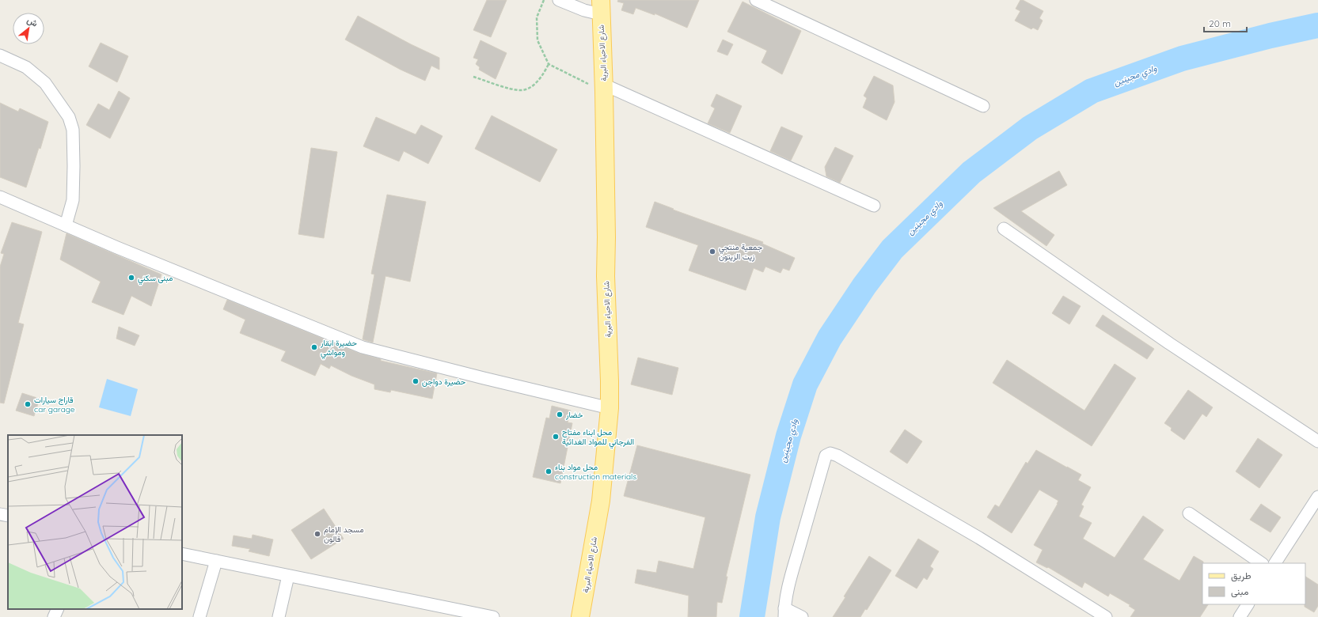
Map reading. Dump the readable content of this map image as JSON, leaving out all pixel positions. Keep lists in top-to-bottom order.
{
  "streets": {
    "main road": ["شارع الاحياء البرية"]
  },
  "water": ["وادي مجينين"],
  "places": [
    "جمعية منتجي زيت الزيتون",
    "مبنى سكني",
    "حضيرة ابقار ومواشي",
    "حضيرة دواجن",
    "قاراج سيارات car garage",
    "خضار",
    "محل ابناء مفتاح الفرجاني للمواد الغدائية",
    "محل مواد بناء construction materials",
    "مسجد الإمام قالون"
  ],
  "legend": ["طريق", "مبنى"],
  "scale_bar": "20 m",
  "north": "top right"
}
